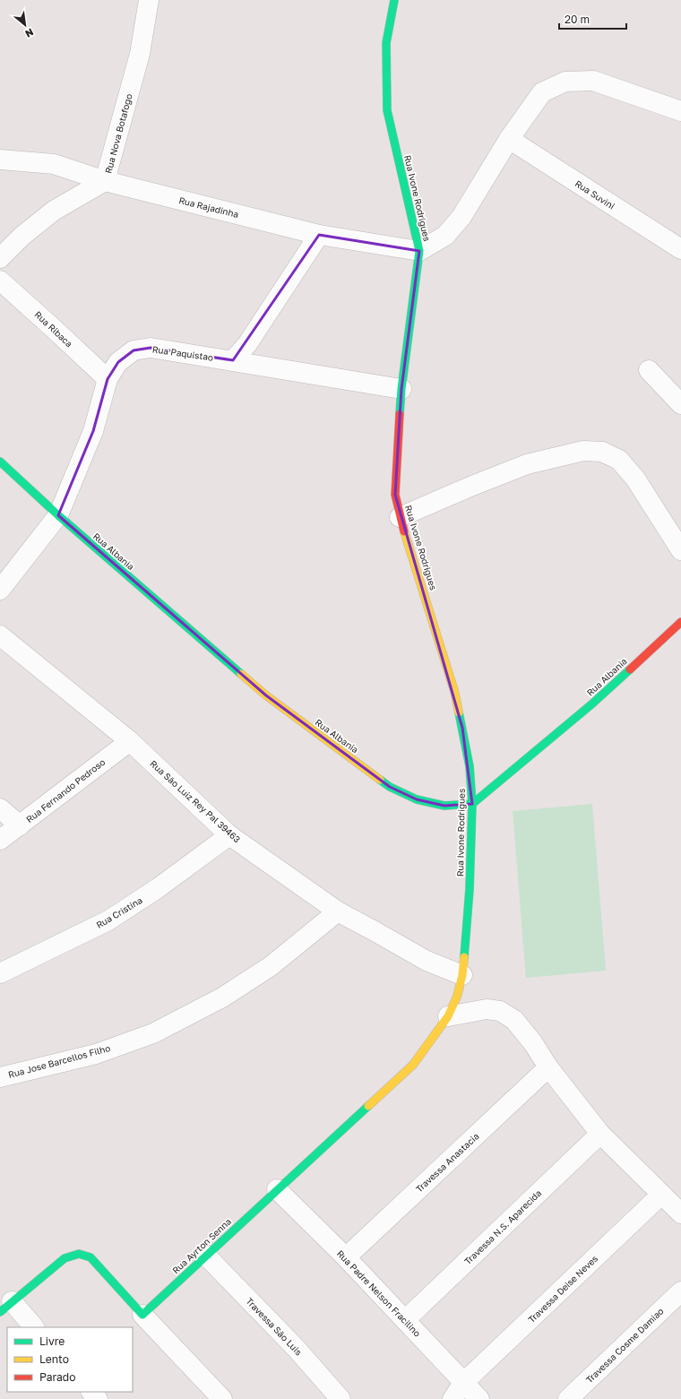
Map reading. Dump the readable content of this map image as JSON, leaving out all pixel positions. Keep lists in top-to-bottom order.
{
  "streets": {
    "street": [
      "Rua Nova Botafogo",
      "Rua Suvini",
      "Rua Ivone Rodrigues",
      "Rua Rajadinha",
      "Rua Ribaca",
      "Rua Paquistao",
      "Rua Albania",
      "Rua Fernando Pedroso",
      "Rua Sāo Luiz Rey Pal 39463",
      "Rua Cristina",
      "Rua Jose Barcellos Filho",
      "Travessa Anastacia",
      "Travessa N.S. Aparecida",
      "Rua Ayrton Senna",
      "Travessa Deise Neves",
      "Rua Padre Nelson Fracilino",
      "Travessa Sāo Luis",
      "Travessa Cosme Damiao"
    ]
  },
  "crossings": [
    ["Rua Nova Botafogo", "Rua Rajadinha"],
    ["Rua Ivone Rodrigues", "Rua Rajadinha"],
    ["Rua Ivone Rodrigues", "Rua Paquistao"],
    ["Rua Ivone Rodrigues", "Rua Albania"],
    ["Rua Ivone Rodrigues", "Rua Sāo Luiz Rey Pal 39463"],
    ["Rua Ivone Rodrigues", "Rua Ayrton Senna"],
    ["Rua Ribaca", "Rua Paquistao"],
    ["Rua Paquistao", "Rua Albania"],
    ["Rua Fernando Pedroso", "Rua Sāo Luiz Rey Pal 39463"],
    ["Rua Sāo Luiz Rey Pal 39463", "Rua Cristina"],
    ["Rua Sāo Luiz Rey Pal 39463", "Rua Jose Barcellos Filho"],
    ["Travessa Anastacia", "Rua Padre Nelson Fracilino"],
    ["Travessa N.S. Aparecida", "Rua Padre Nelson Fracilino"],
    ["Rua Ayrton Senna", "Rua Padre Nelson Fracilino"],
    ["Rua Ayrton Senna", "Travessa Sāo Luis"],
    ["Travessa Deise Neves", "Rua Padre Nelson Fracilino"]
  ],
  "legend": ["Livre", "Lento", "Parado"],
  "scale_bar": "20 m",
  "north": "bottom right"
}
